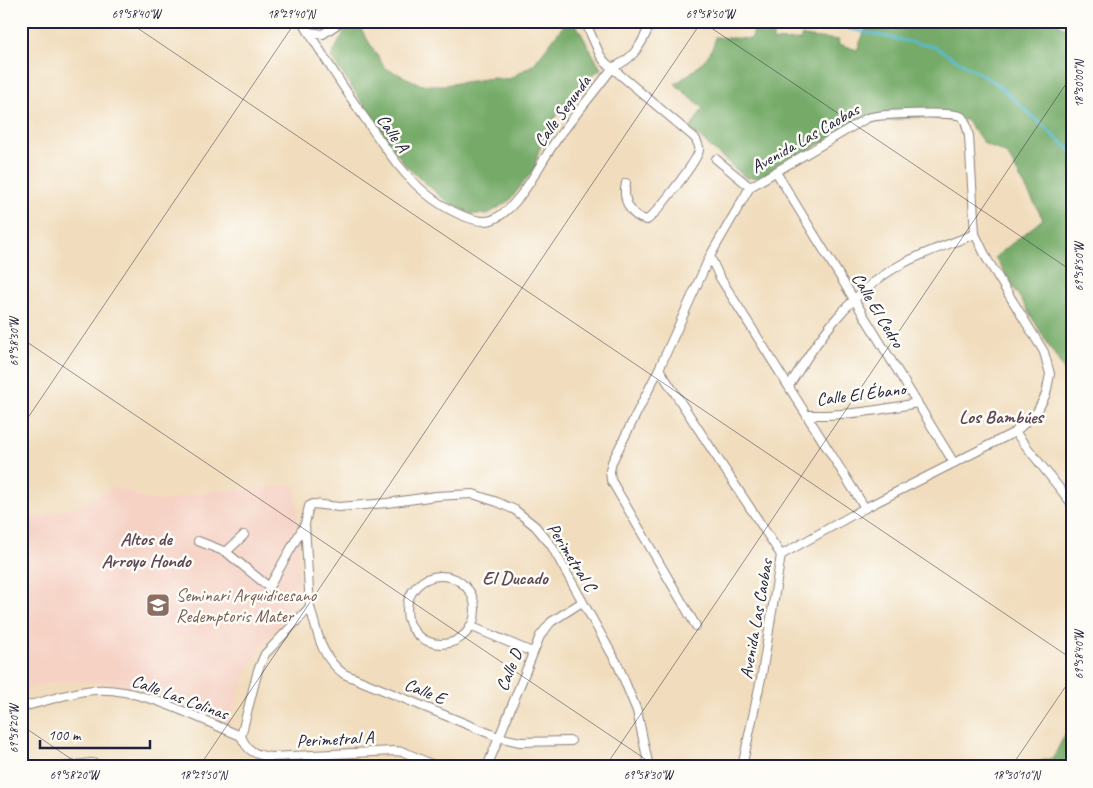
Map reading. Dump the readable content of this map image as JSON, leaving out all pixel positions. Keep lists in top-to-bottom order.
{
  "streets": {
    "street": [
      "Calle Segunda",
      "Calle A",
      "Avenida Las Caobas",
      "Calle El Cedro",
      "Calle El Ébano",
      "Perimetral C",
      "Calle D",
      "Calle E",
      "Calle Las Colinas",
      "Perimetral A"
    ]
  },
  "crossings": [
    ["Calle Segunda", "Calle A"],
    ["Avenida Las Caobas", "Calle El Cedro"],
    ["Calle El Cedro", "Calle El Ébano"],
    ["Perimetral C", "Calle D"],
    ["Perimetral C", "Calle E"],
    ["Calle D", "Calle E"],
    ["Calle Las Colinas", "Perimetral A"]
  ],
  "districts": ["Los Bambúes", "Altos de Arroyo Hondo", "El Ducado"],
  "places": {
    "school or university": ["Seminari Arquidicesano Redemptoris Mater"]
  },
  "scale_bar": "100 m",
  "coordinates": [
    "69°58'40\"W",
    "18°29'40\"N",
    "69°58'50\"W",
    "18°30'00\"N",
    "69°58'30\"W",
    "69°58'20\"W",
    "18°29'50\"N",
    "18°30'10\"N"
  ]
}
